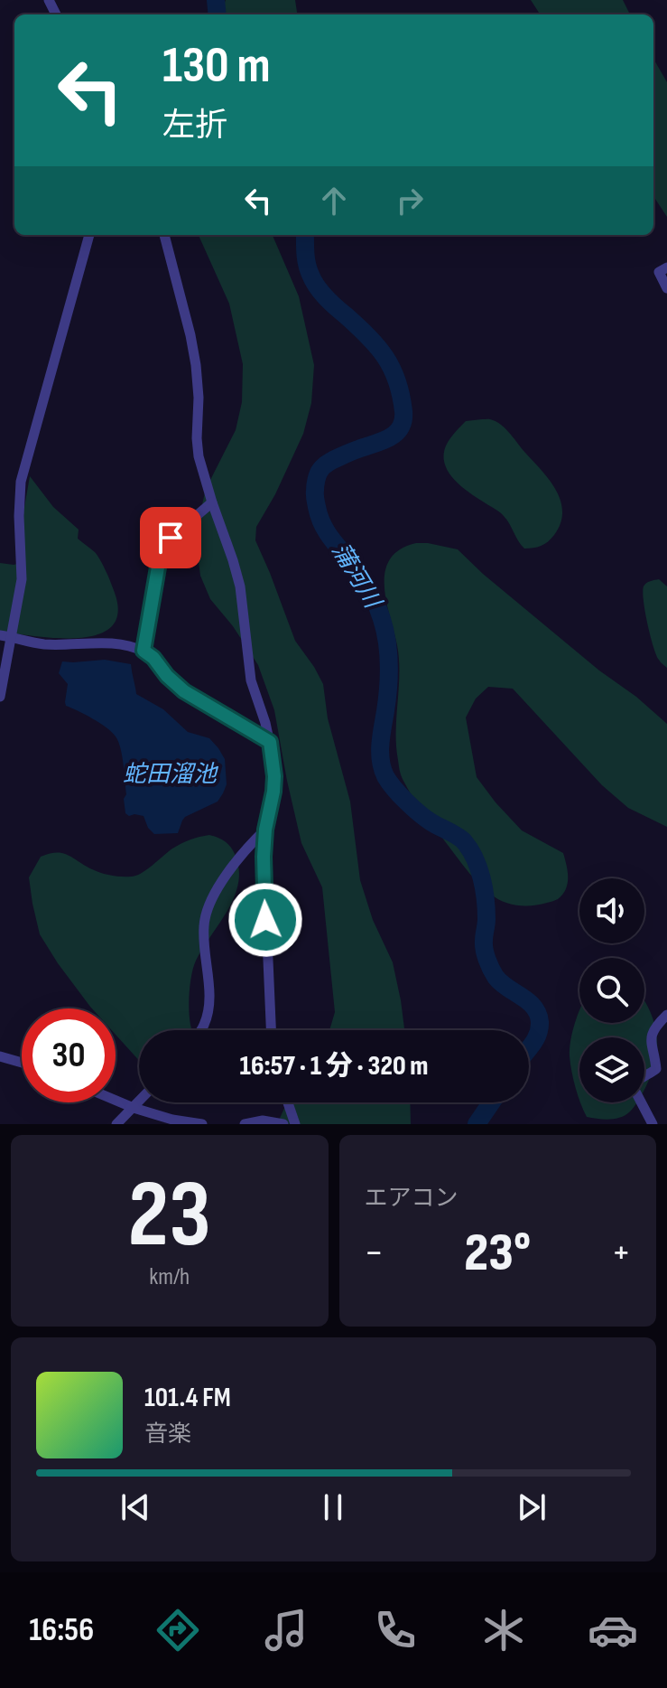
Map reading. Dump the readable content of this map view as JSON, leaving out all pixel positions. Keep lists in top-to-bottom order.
{
  "water": ["蒲河川", "蛇田溜池"],
  "page": {
    "turn": ["130 m", "左折"],
    "limit": "30",
    "trip": "16:57 · 1 分 · 320 m",
    "tile": [
      ["23", "km/h"],
      "エアコン"
    ],
    "heat": ["−", "23°", "+"],
    "song": ["101.4 FM", "音楽"],
    "tabs": "16:56"
  }
}
